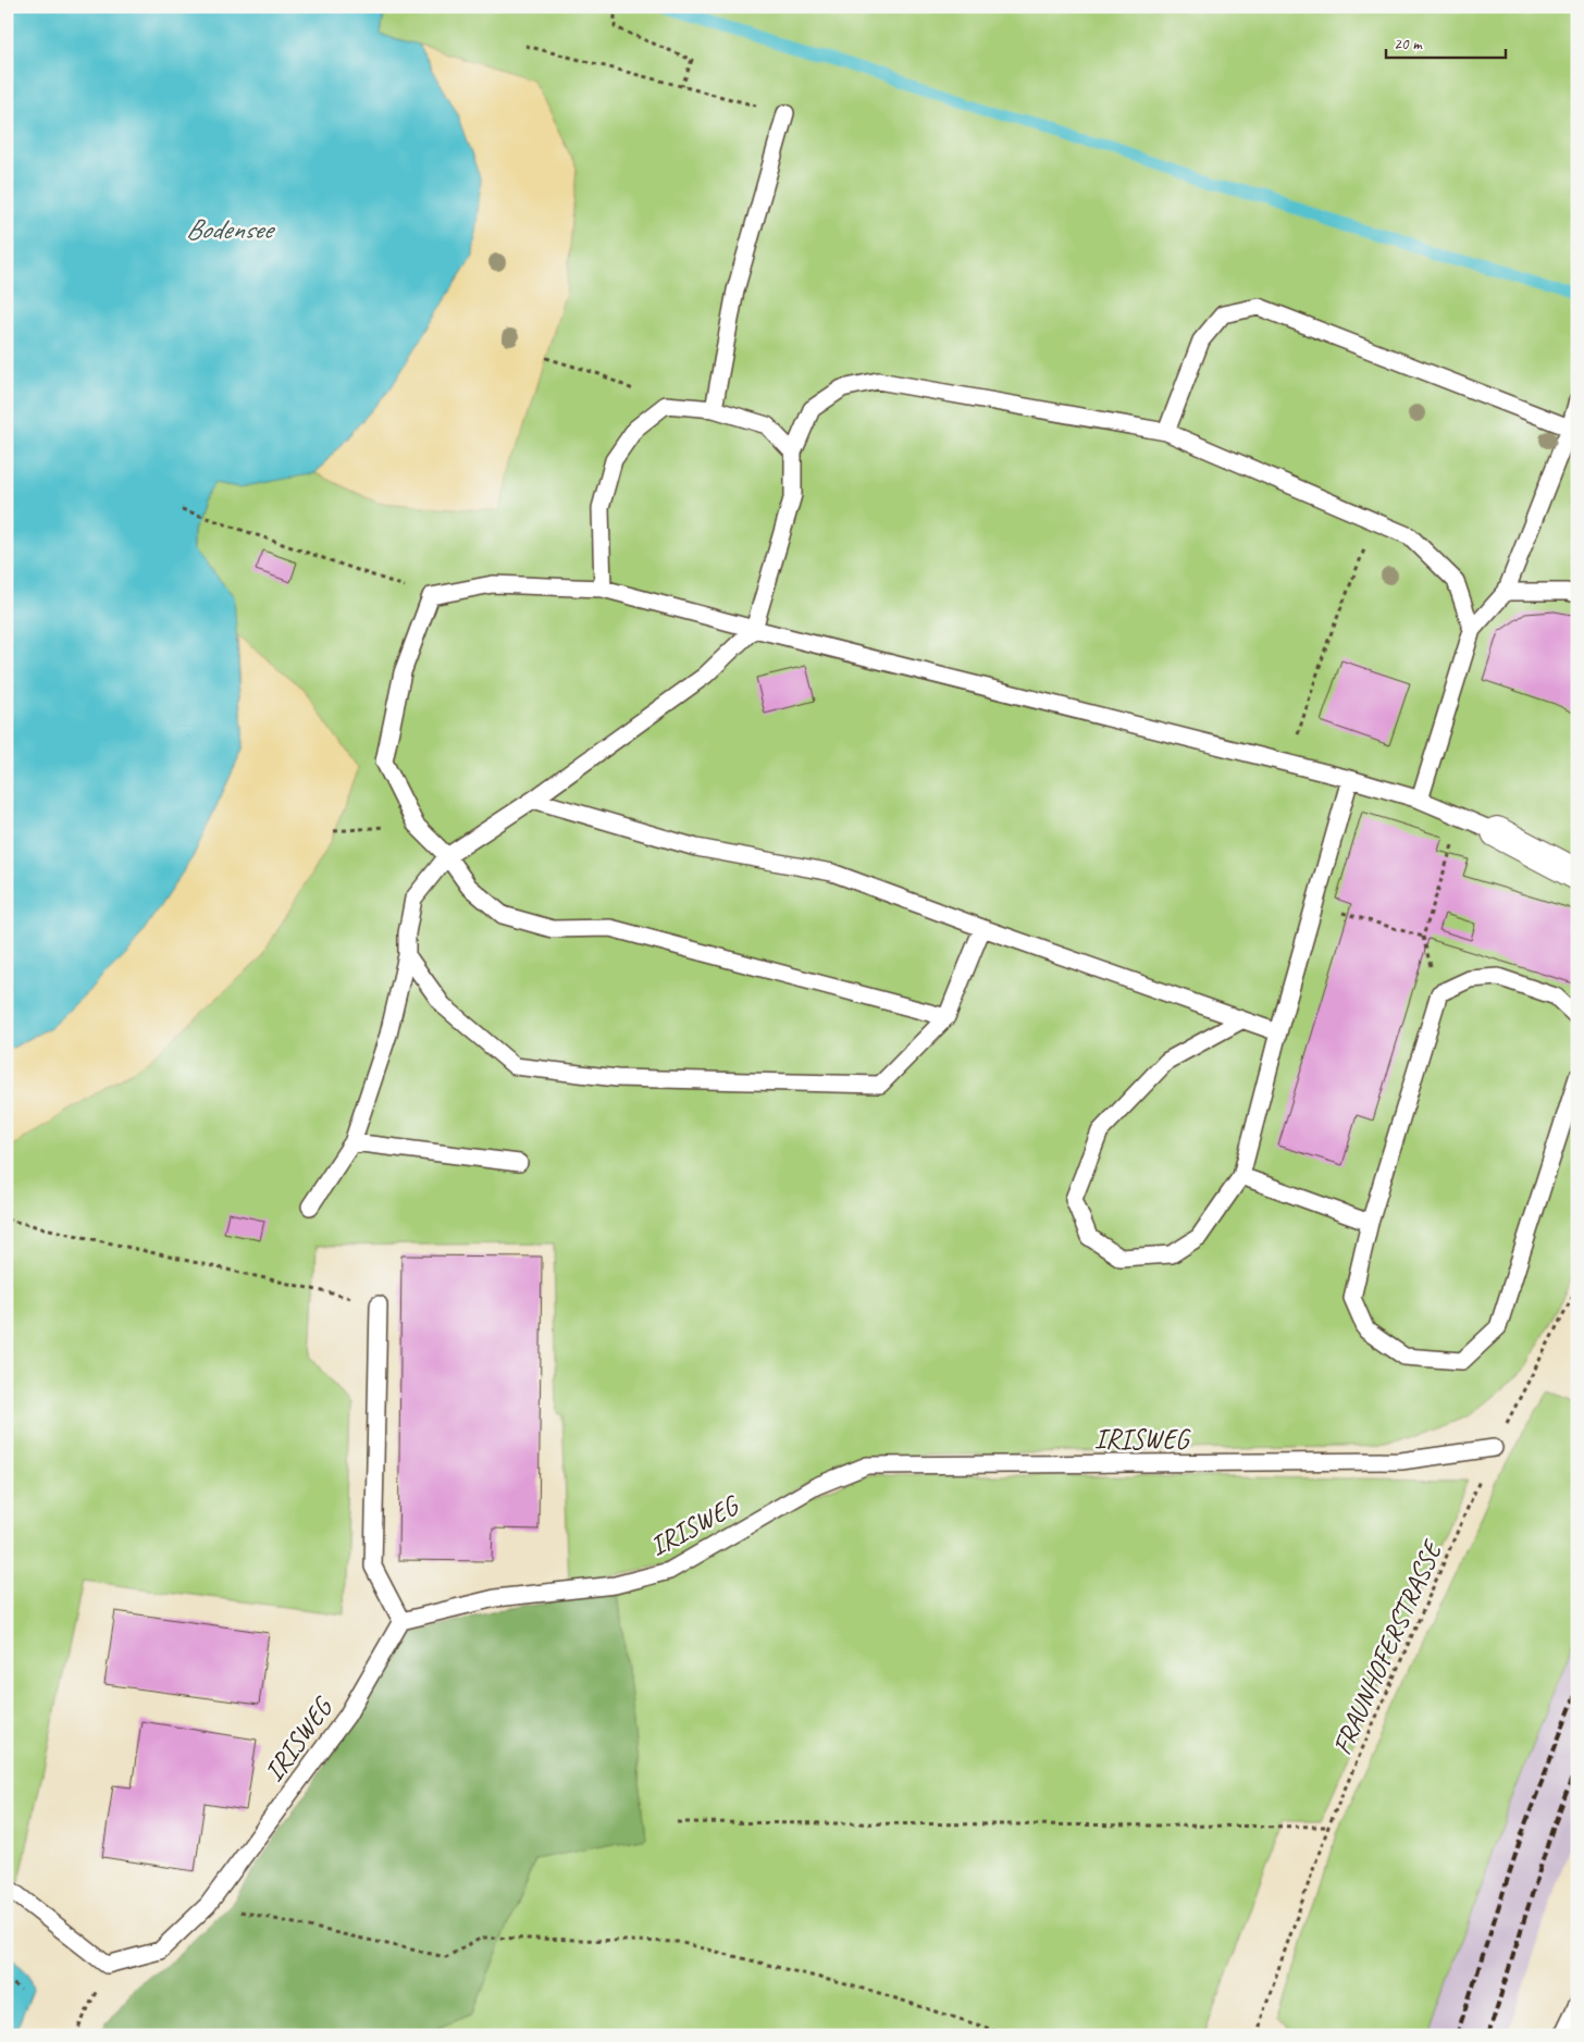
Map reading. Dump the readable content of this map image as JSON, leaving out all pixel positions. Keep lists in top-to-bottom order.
{
  "streets": {
    "lane": ["IRISWEG"],
    "path": ["FRAUNHOFERSTRASSE"]
  },
  "crossings": [
    ["IRISWEG", "FRAUNHOFERSTRASSE"]
  ],
  "water": ["Bodensee"],
  "scale_bar": "20 m"
}
